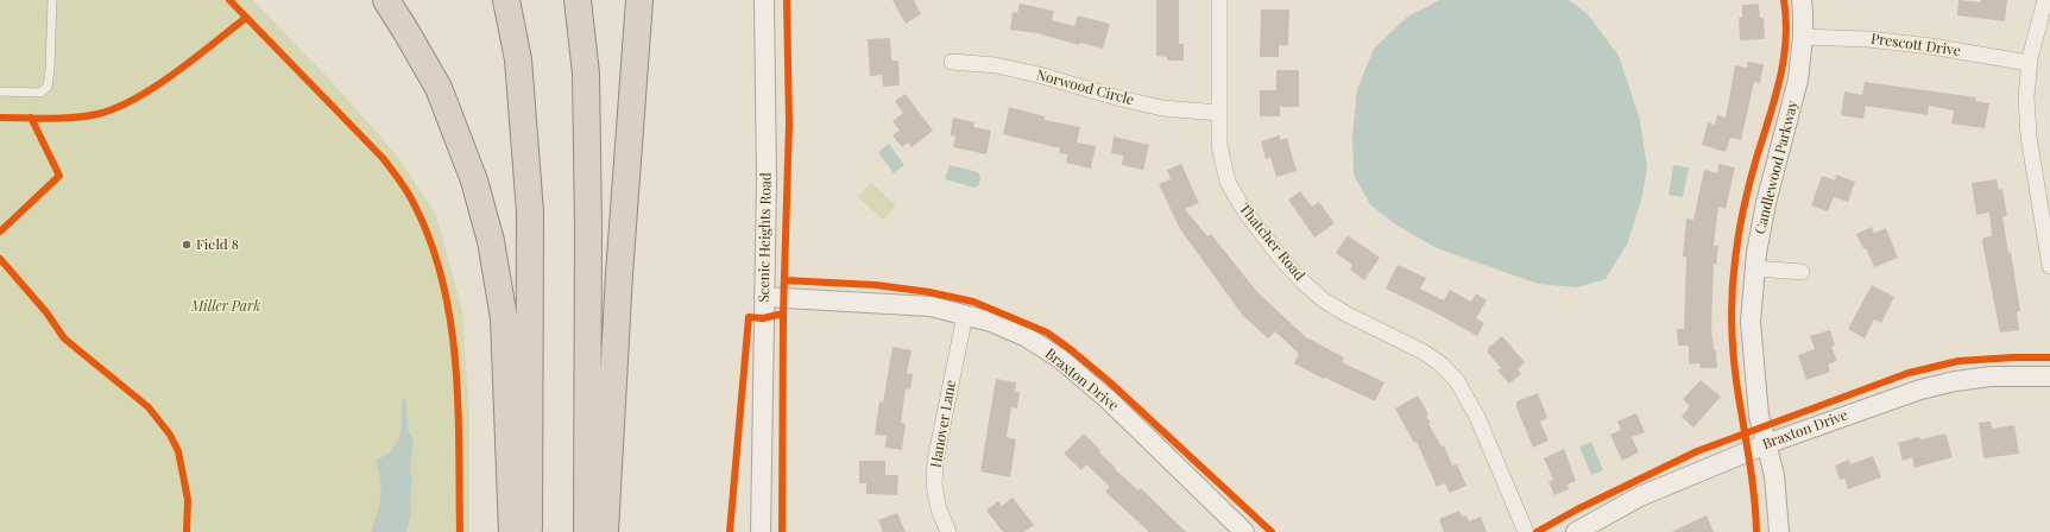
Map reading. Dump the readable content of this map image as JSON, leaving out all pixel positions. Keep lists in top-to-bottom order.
{
  "streets": {
    "street": [
      "Prescott Drive",
      "Norwood Circle",
      "Candlewood Parkway",
      "Scenic Heights Road",
      "Thatcher Road",
      "Braxton Drive",
      "Hanover Lane"
    ]
  },
  "crossings": [
    ["Prescott Drive", "Candlewood Parkway"],
    ["Norwood Circle", "Thatcher Road"],
    ["Candlewood Parkway", "Braxton Drive"],
    ["Scenic Heights Road", "Braxton Drive"],
    ["Braxton Drive", "Hanover Lane"]
  ],
  "parks": ["Miller Park"],
  "places": ["Field 8"]
}
